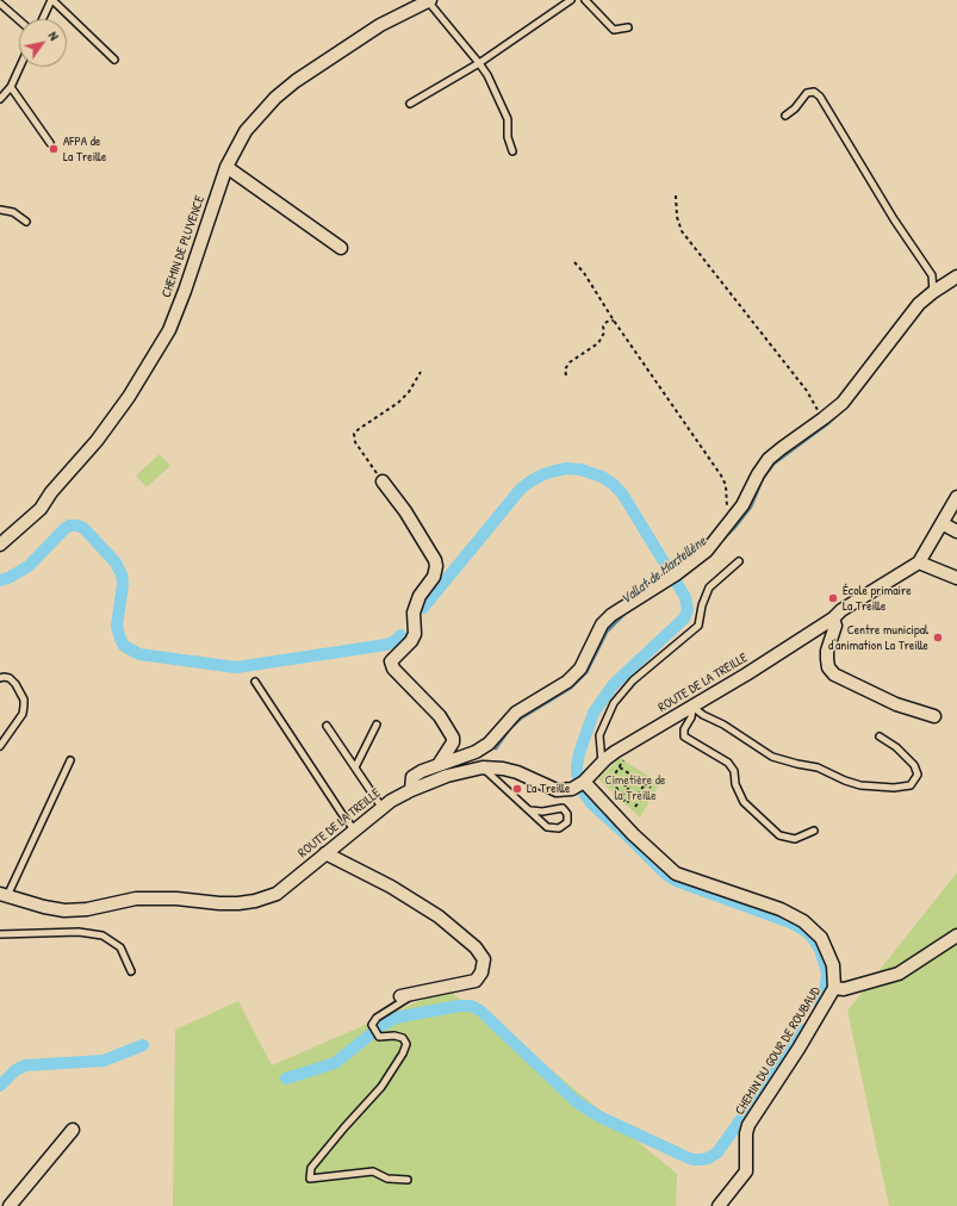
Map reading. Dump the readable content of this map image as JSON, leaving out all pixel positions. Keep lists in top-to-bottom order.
{
  "streets": {
    "street": ["CHEMIN DE PLUVENCE", "ROUTE DE LA TREILLE", "CHEMIN DU GOUR DE ROUBAUD"]
  },
  "crossings": [
    ["ROUTE DE LA TREILLE", "CHEMIN DU GOUR DE ROUBAUD"]
  ],
  "water": ["Vallat de Martellène"],
  "parks": ["Cimetière de la Treille"],
  "places": [
    "AFPA de La Treille",
    "École primaire La Treille",
    "Centre municipal d'animation La Treille",
    "La Treille"
  ],
  "north": "top right"
}
